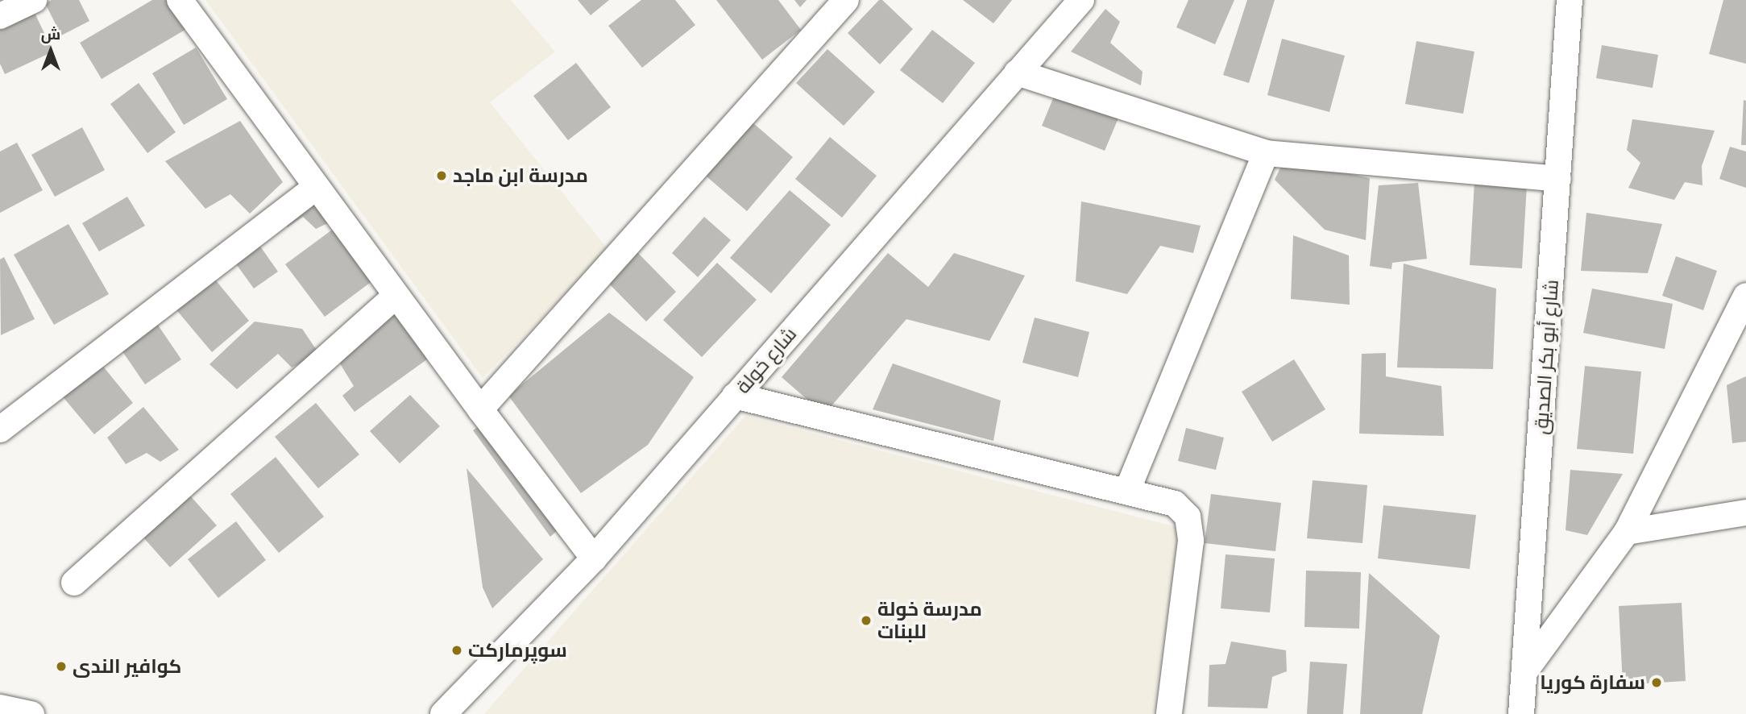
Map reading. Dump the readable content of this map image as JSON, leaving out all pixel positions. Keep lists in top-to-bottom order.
{
  "streets": {
    "street": ["شارع أبو بكر الصديق", "شارع خولة"]
  },
  "places": [
    "مدرسة ابن ماجد",
    "مدرسة خولة للبنات",
    "سوپرمارکت",
    "كوافير الندى",
    "سفارة كوريا"
  ],
  "north": "top"
}
